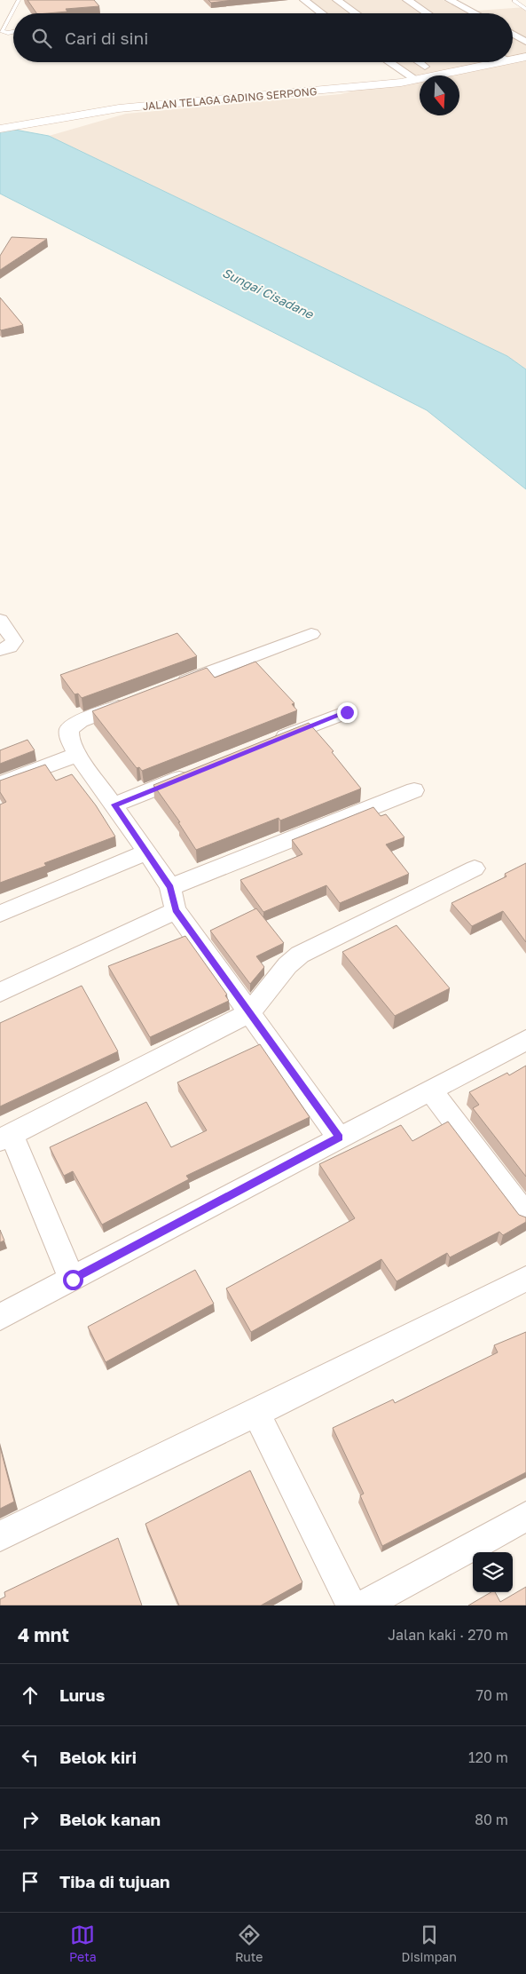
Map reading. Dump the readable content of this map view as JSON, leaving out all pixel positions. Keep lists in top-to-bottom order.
{
  "streets": {
    "main road": ["JALAN TELAGA GADING SERPONG"]
  },
  "water": ["Sungai Cisadane"],
  "north": "bottom",
  "page": {
    "search": "Cari di sini",
    "heading": ["4 mnt", "Jalan kaki · 270 m"],
    "list": [
      ["Lurus", "70 m"],
      ["Belok kiri", "120 m"],
      ["Belok kanan", "80 m"],
      "Tiba di tujuan"
    ],
    "nav": ["Peta", "Rute", "Disimpan"]
  }
}
